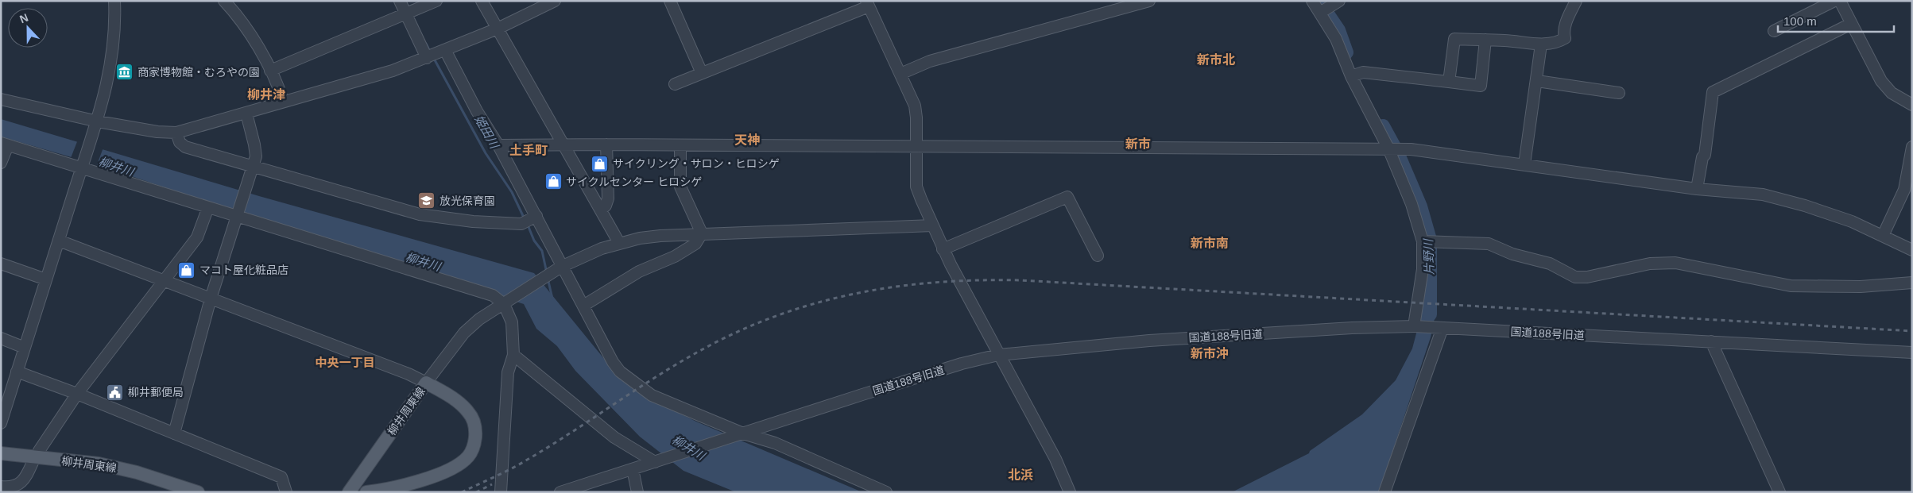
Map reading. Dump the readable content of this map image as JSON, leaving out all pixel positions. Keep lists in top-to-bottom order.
{
  "streets": {
    "main road": ["柳井周東線"],
    "street": ["国道188号旧道"]
  },
  "districts": [
    "新市北",
    "柳井津",
    "天神",
    "新市",
    "土手町",
    "新市南",
    "新市沖",
    "中央一丁目",
    "北浜"
  ],
  "water": ["姫田川", "柳井川", "片野川"],
  "places": {
    "museum": ["商家博物館・むろやの園"],
    "shop": ["サイクリング・サロン・ヒロシゲ", "サイクルセンター ヒロシゲ", "マコト屋化粧品店"],
    "school or university": ["放光保育園"],
    "public building": ["柳井郵便局"]
  },
  "scale_bar": "100 m",
  "north": "top"
}
